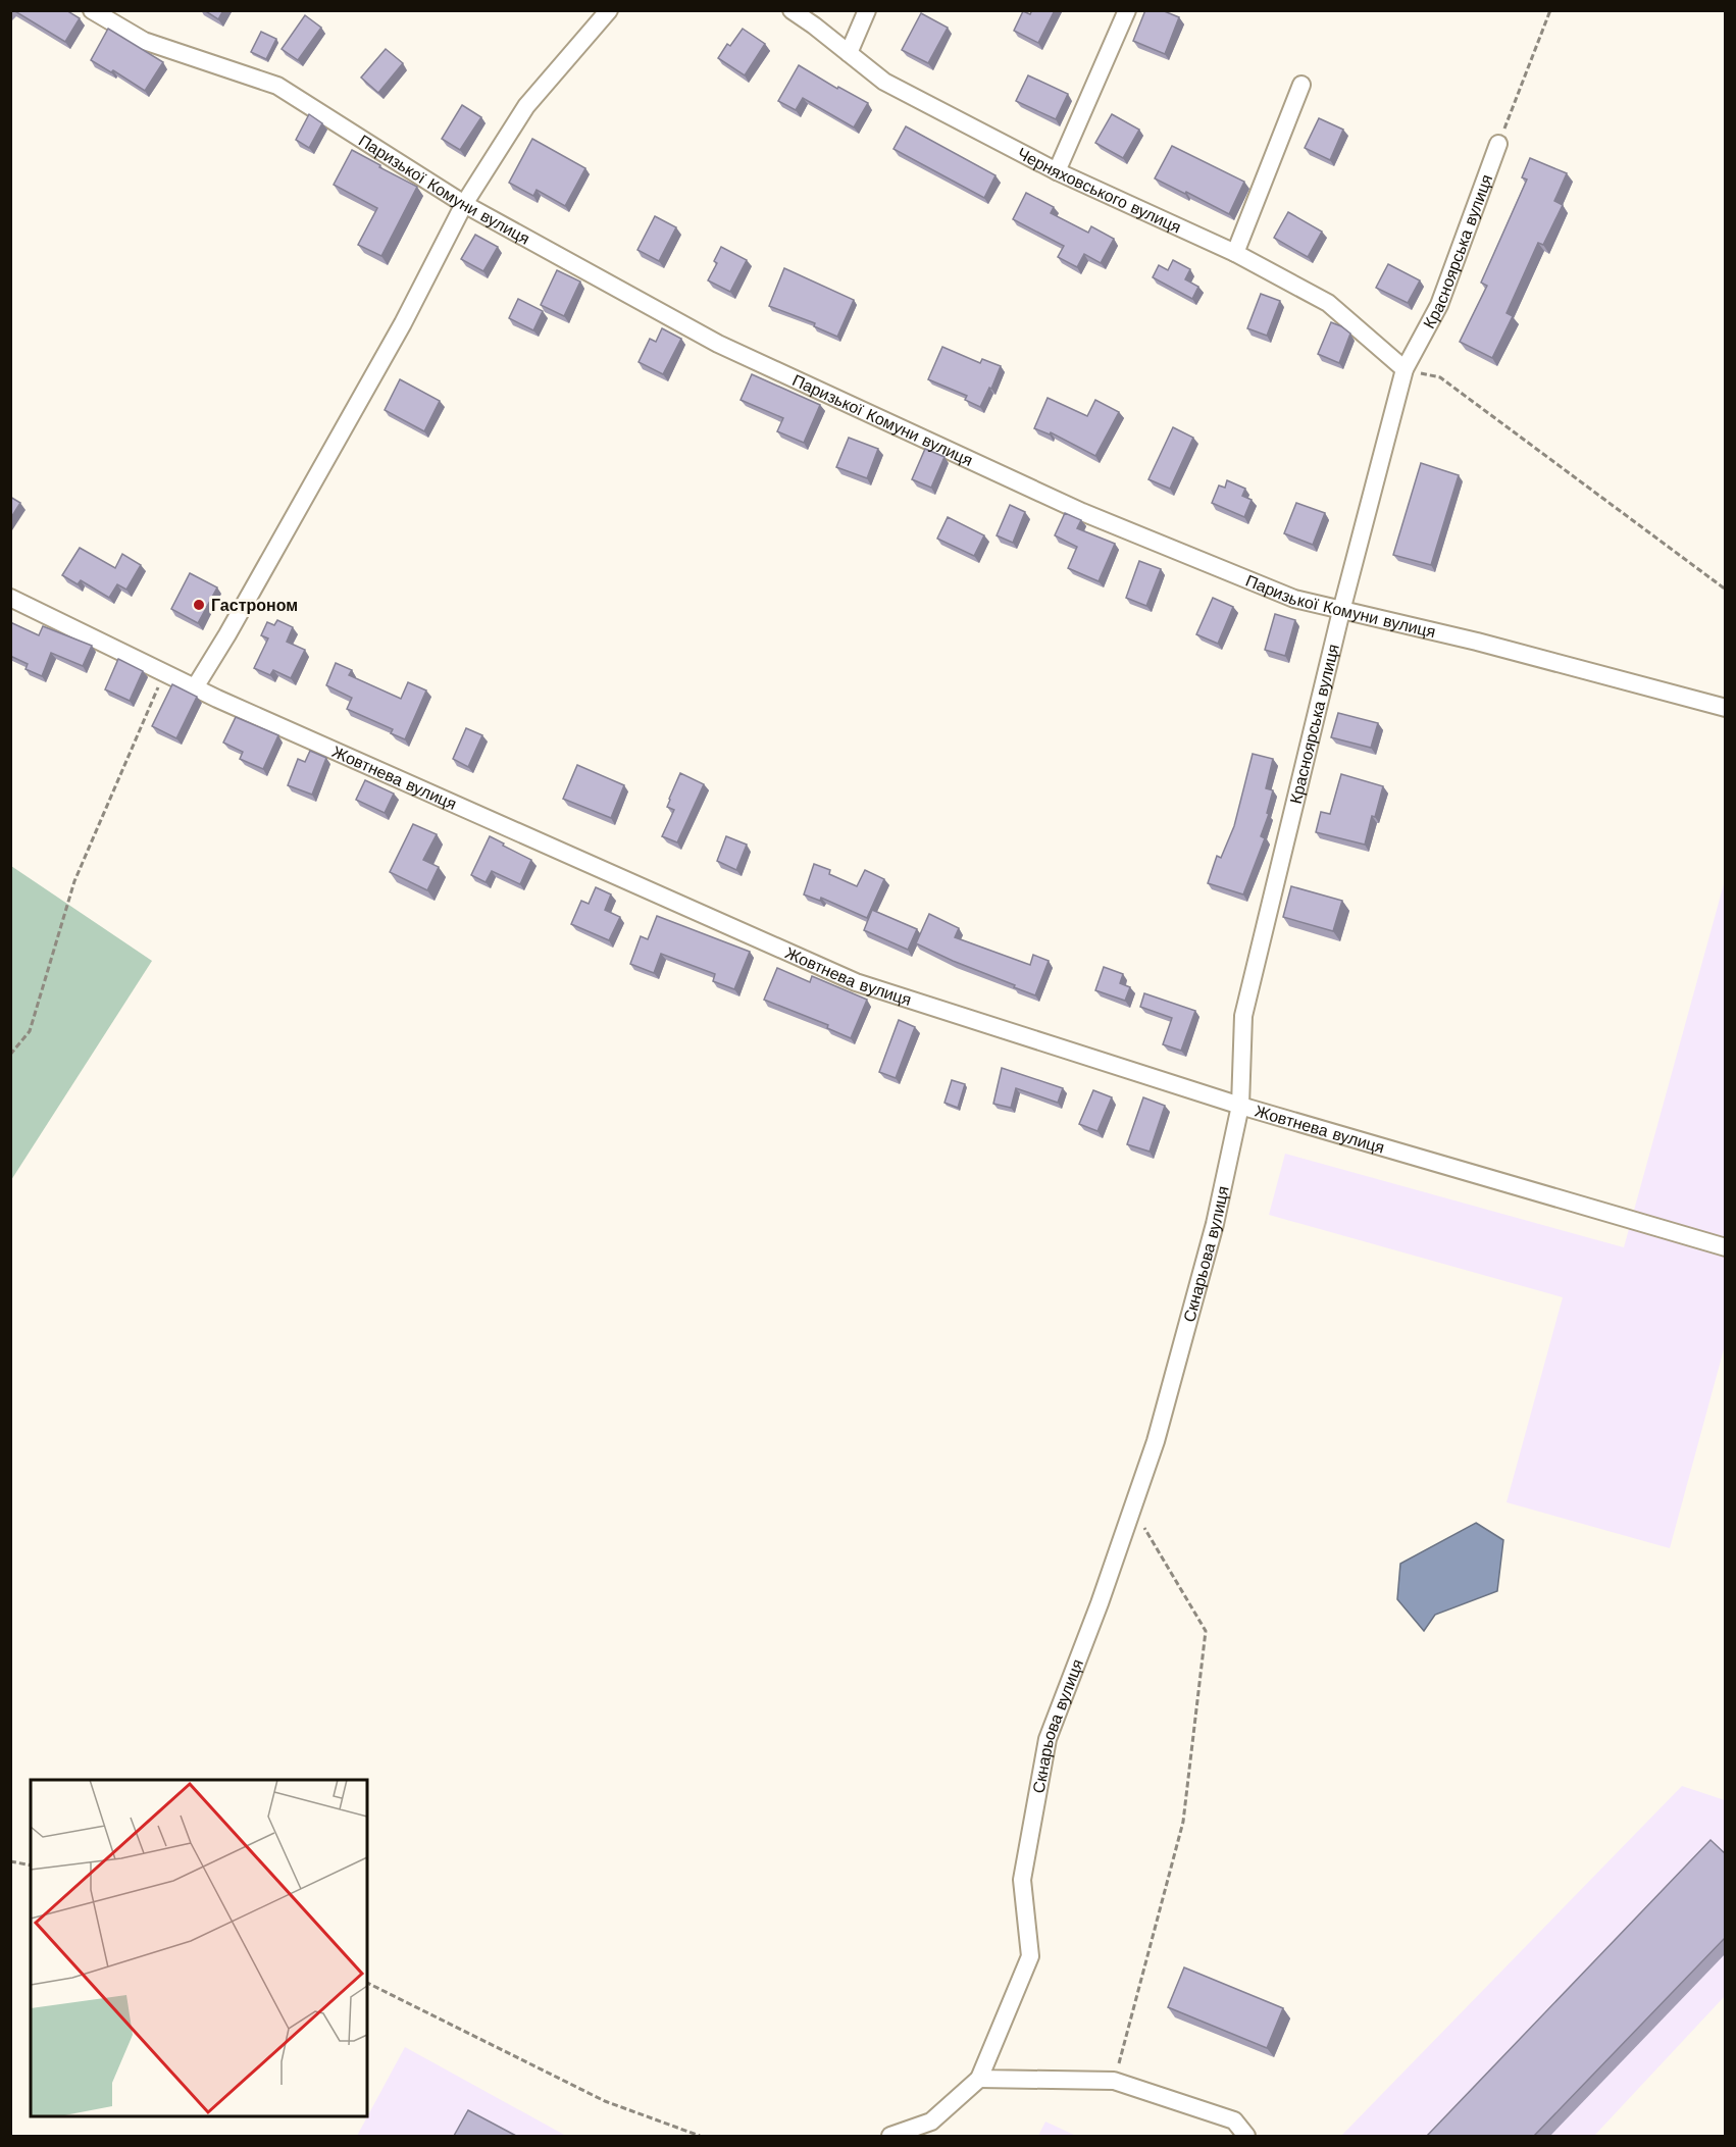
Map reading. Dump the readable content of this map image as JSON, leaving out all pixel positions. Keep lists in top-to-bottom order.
{
  "streets": {
    "street": [
      "Паризької Комуни вулиця",
      "Черняховського вулиця",
      "Красноярська вулиця",
      "Жовтнева вулиця",
      "Скнарьова вулиця"
    ]
  },
  "crossings": [
    ["Паризької Комуни вулиця", "Красноярська вулиця"],
    ["Черняховського вулиця", "Красноярська вулиця"],
    ["Красноярська вулиця", "Жовтнева вулиця"],
    ["Красноярська вулиця", "Скнарьова вулиця"],
    ["Жовтнева вулиця", "Скнарьова вулиця"]
  ],
  "places": ["Гастроном"]
}
